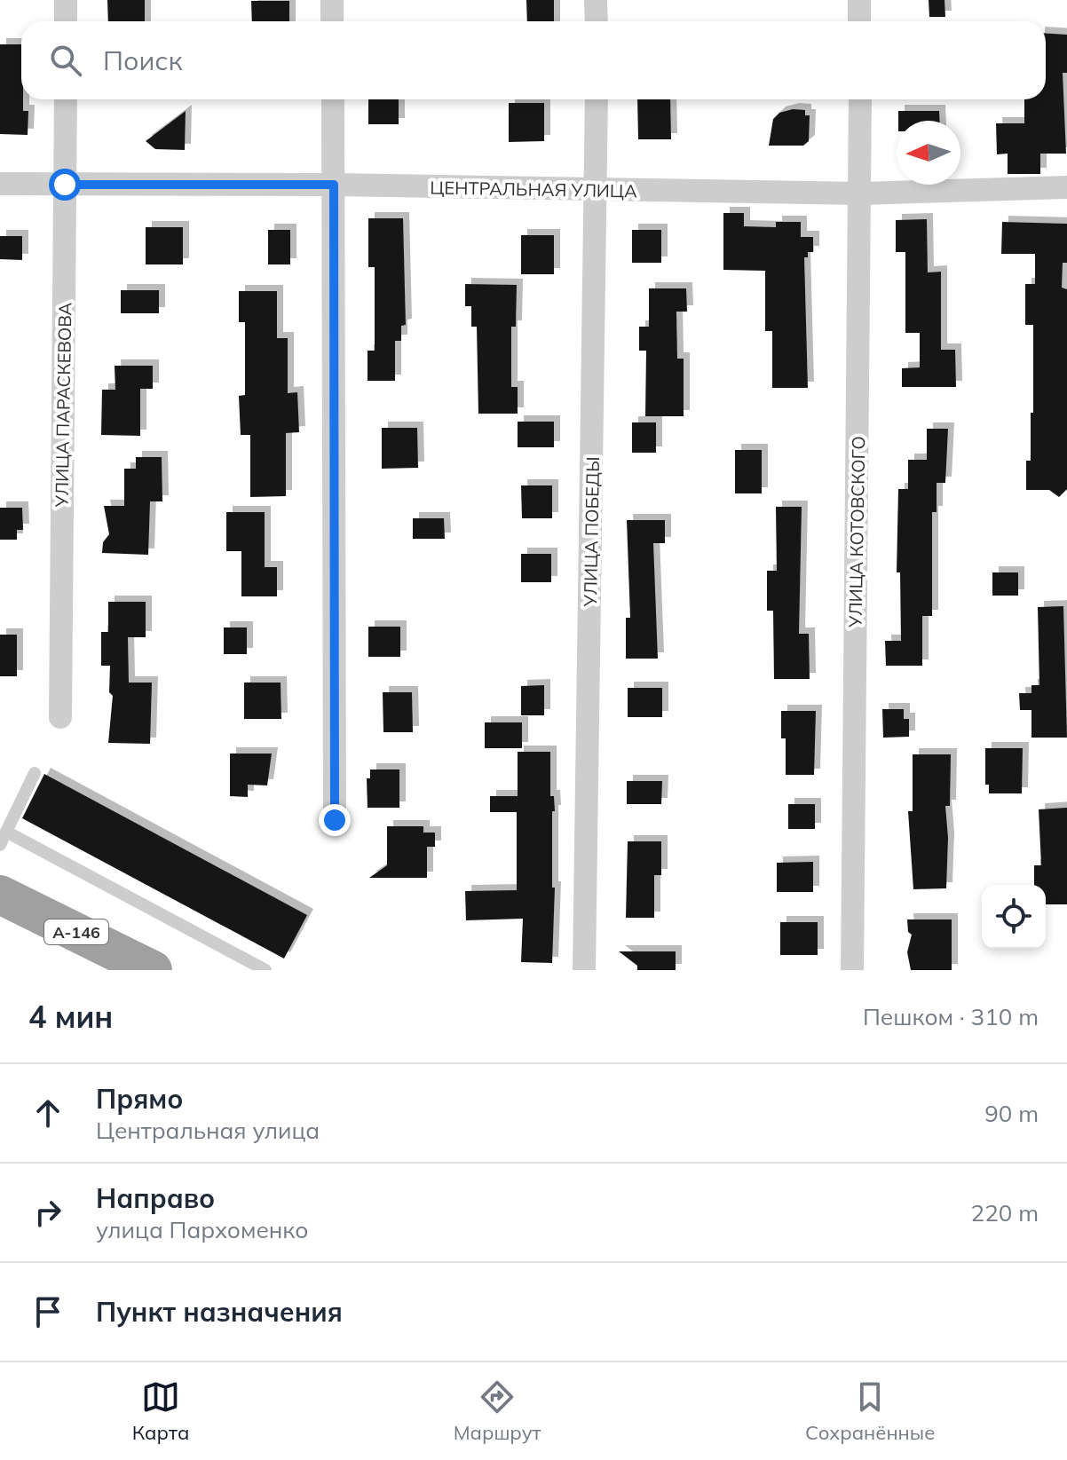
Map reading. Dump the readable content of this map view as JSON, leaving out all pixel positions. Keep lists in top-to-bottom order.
{
  "streets": {
    "highway": ["А-146"],
    "street": [
      "ЦЕНТРАЛЬНАЯ УЛИЦА",
      "УЛИЦА ПАРАСКЕВОВА",
      "УЛИЦА ПОБЕДЫ",
      "УЛИЦА КОТОВСКОГО"
    ]
  },
  "crossings": [
    ["ЦЕНТРАЛЬНАЯ УЛИЦА", "УЛИЦА ПАРАСКЕВОВА"],
    ["ЦЕНТРАЛЬНАЯ УЛИЦА", "УЛИЦА ПОБЕДЫ"],
    ["ЦЕНТРАЛЬНАЯ УЛИЦА", "УЛИЦА КОТОВСКОГО"]
  ],
  "north": "left",
  "page": {
    "search": "Поиск",
    "heading": ["4 мин", "Пешком · 310 m"],
    "list": [
      ["Прямо", "Центральная улица", "90 m"],
      ["Направо", "улица Пархоменко", "220 m"],
      "Пункт назначения"
    ],
    "nav": ["Карта", "Маршрут", "Сохранённые"]
  }
}
